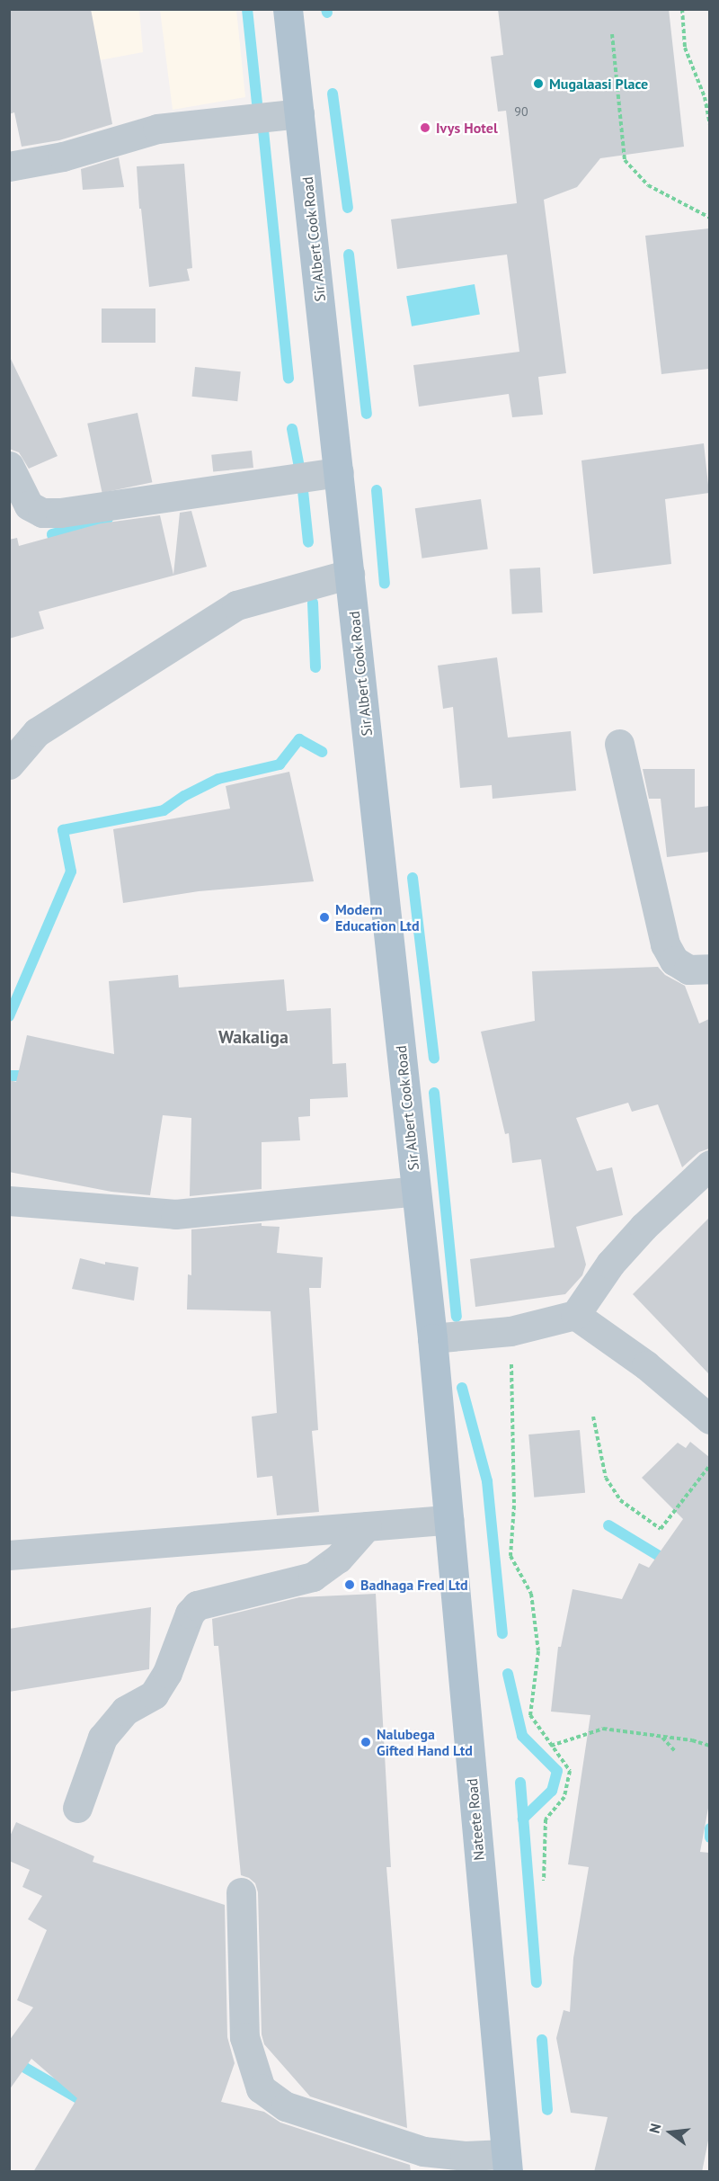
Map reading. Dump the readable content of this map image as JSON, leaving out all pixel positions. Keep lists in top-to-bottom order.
{
  "streets": {
    "main road": ["Sir Albert Cook Road", "Nateete Road"]
  },
  "crossings": [
    ["Sir Albert Cook Road", "Nateete Road"]
  ],
  "districts": ["Wakaliga"],
  "places": [
    "Mugalaasi Place",
    "Ivys Hotel",
    "Modern Education Ltd",
    "Badhaga Fred Ltd",
    "Nalubega Gifted Hand Ltd"
  ],
  "house_numbers": ["90"],
  "north": "left"
}
